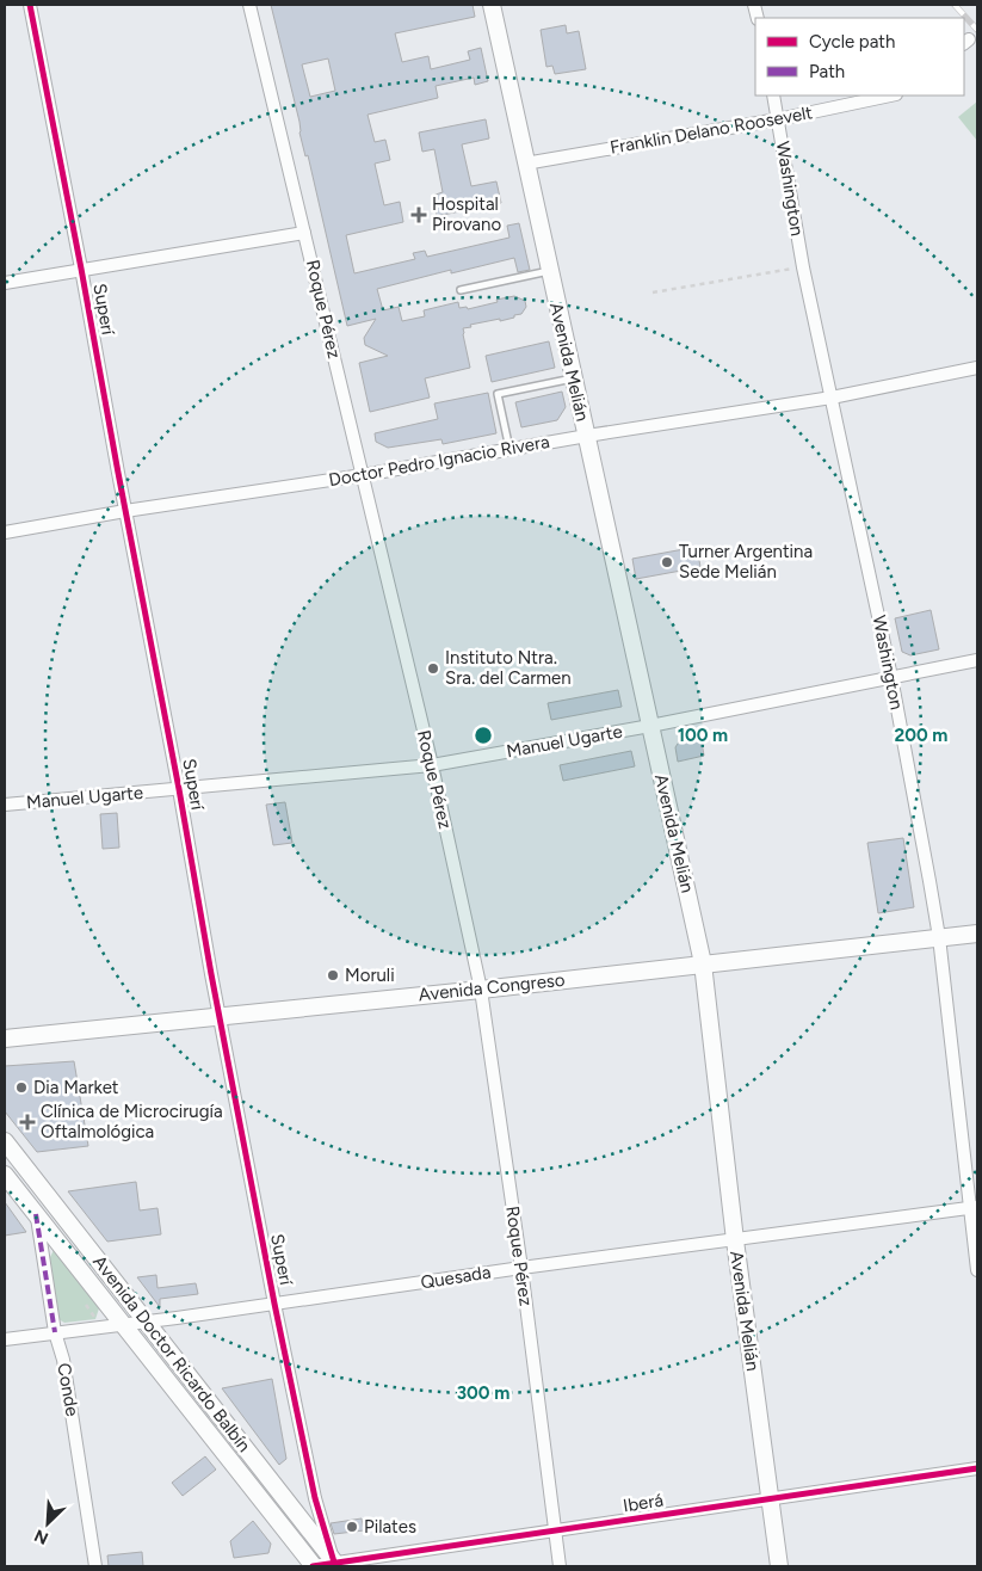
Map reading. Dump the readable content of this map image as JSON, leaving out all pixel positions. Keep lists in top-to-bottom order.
{
  "streets": {
    "main road": ["Avenida Melián", "Avenida Congreso", "Avenida Doctor Ricardo Balbín"],
    "street": [
      "Franklin Delano Roosevelt",
      "Washington",
      "Superí",
      "Roque Pérez",
      "Doctor Pedro Ignacio Rivera",
      "Manuel Ugarte",
      "Quesada",
      "Conde",
      "Iberá"
    ]
  },
  "crossings": [
    ["Franklin Delano Roosevelt", "Washington"],
    ["Franklin Delano Roosevelt", "Avenida Melián"],
    ["Washington", "Doctor Pedro Ignacio Rivera"],
    ["Washington", "Manuel Ugarte"],
    ["Washington", "Avenida Congreso"],
    ["Washington", "Quesada"],
    ["Superí", "Doctor Pedro Ignacio Rivera"],
    ["Superí", "Manuel Ugarte"],
    ["Superí", "Avenida Congreso"],
    ["Superí", "Quesada"],
    ["Superí", "Avenida Doctor Ricardo Balbín"],
    ["Superí", "Iberá"],
    ["Roque Pérez", "Doctor Pedro Ignacio Rivera"],
    ["Roque Pérez", "Manuel Ugarte"],
    ["Roque Pérez", "Avenida Congreso"],
    ["Roque Pérez", "Quesada"],
    ["Roque Pérez", "Iberá"],
    ["Avenida Melián", "Doctor Pedro Ignacio Rivera"],
    ["Avenida Melián", "Manuel Ugarte"],
    ["Avenida Melián", "Avenida Congreso"],
    ["Avenida Melián", "Quesada"],
    ["Avenida Melián", "Iberá"],
    ["Quesada", "Avenida Doctor Ricardo Balbín"],
    ["Quesada", "Conde"],
    ["Avenida Doctor Ricardo Balbín", "Conde"],
    ["Avenida Doctor Ricardo Balbín", "Iberá"]
  ],
  "places": {
    "health": ["Hospital Pirovano", "Clínica de Microcirugía Oftalmológica"],
    "other": [
      "Turner Argentina Sede Melián",
      "Instituto Ntra. Sra. del Carmen",
      "Moruli",
      "Dia Market",
      "Pilates"
    ]
  },
  "legend": ["Cycle path", "Path"],
  "north": "bottom left",
  "rings": ["100 m", "200 m", "300 m"]
}
